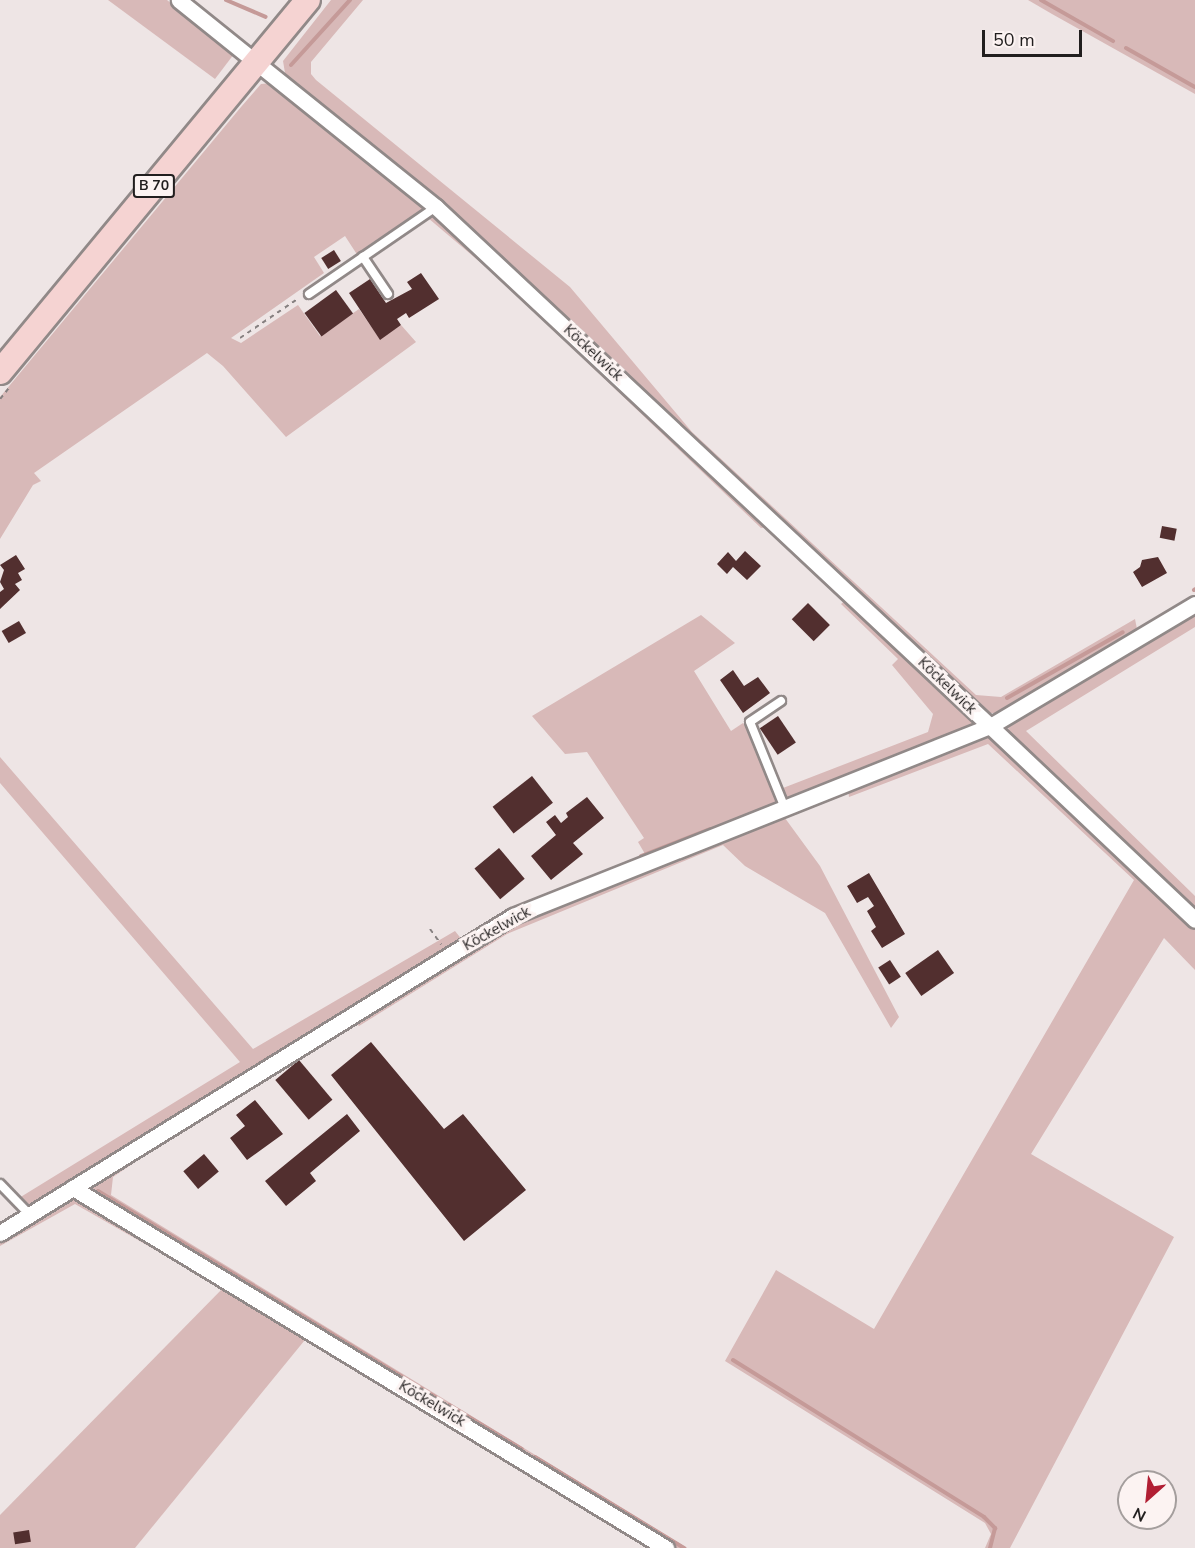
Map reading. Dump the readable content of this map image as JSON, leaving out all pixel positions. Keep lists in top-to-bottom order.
{
  "streets": {
    "main road": ["B 70"],
    "street": ["Köckelwick"]
  },
  "crossings": [
    ["B 70", "Köckelwick"]
  ],
  "scale_bar": "50 m",
  "north": "bottom left"
}
